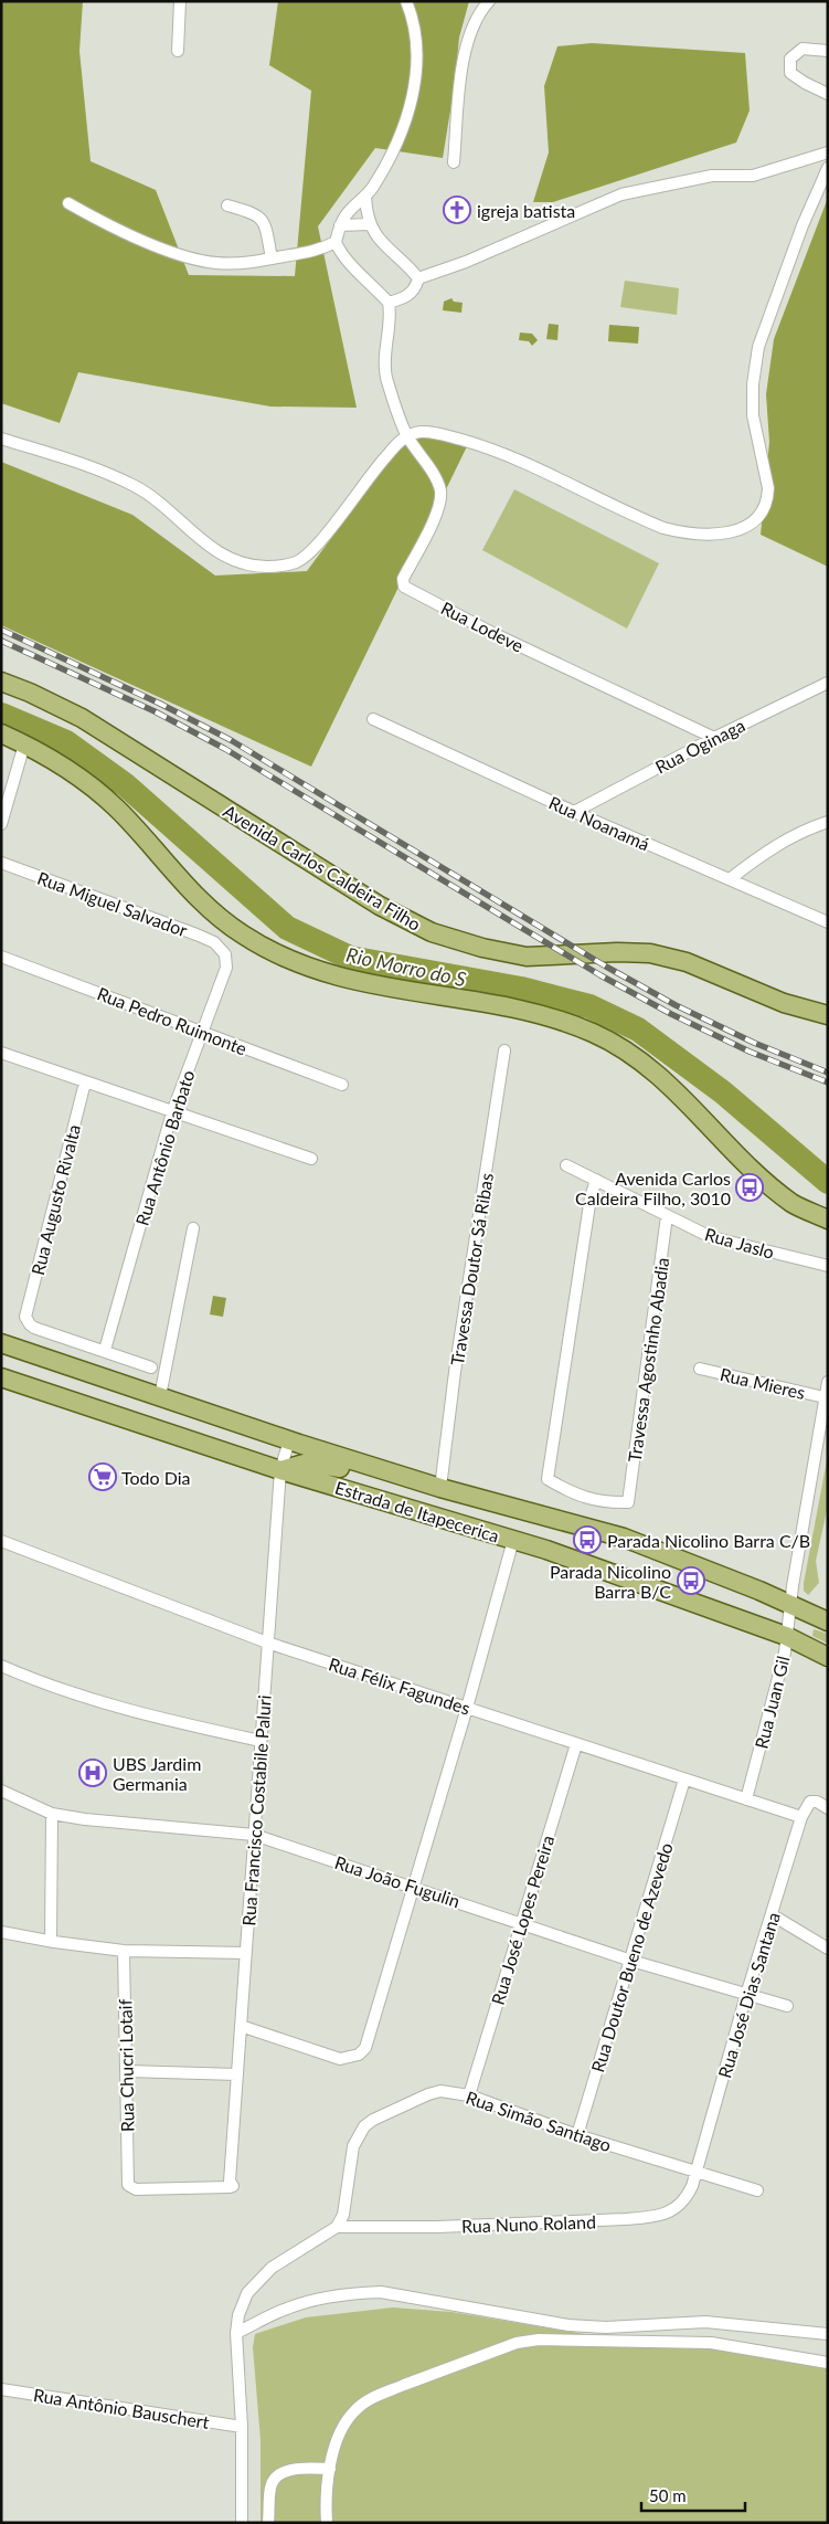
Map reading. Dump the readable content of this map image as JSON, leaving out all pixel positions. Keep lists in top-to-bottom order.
{
  "streets": {
    "main road": ["Avenida Carlos Caldeira Filho", "Estrada de Itapecerica"],
    "street": [
      "Rua Lodeve",
      "Rua Oginaga",
      "Rua Noanamá",
      "Rua Miguel Salvador",
      "Rua Pedro Ruimonte",
      "Rua Antônio Barbato",
      "Rua Augusto Rivalta",
      "Rua Jaslo",
      "Travessa Doutor Sá Ribas",
      "Travessa Agostinho Abadia",
      "Rua Mieres",
      "Rua Félix Fagundes",
      "Rua Juan Gil",
      "Rua Francisco Costabile Paluri",
      "Rua João Fugulin",
      "Rua José Lopes Pereira",
      "Rua Doutor Bueno de Azevedo",
      "Rua José Dias Santana",
      "Rua Chucri Lotaif",
      "Rua Simão Santiago",
      "Rua Nuno Roland",
      "Rua Antônio Bauschert"
    ]
  },
  "crossings": [
    ["Rua Lodeve", "Rua Oginaga"],
    ["Rua Oginaga", "Rua Noanamá"],
    ["Rua Miguel Salvador", "Rua Antônio Barbato"],
    ["Rua Pedro Ruimonte", "Rua Antônio Barbato"],
    ["Rua Antônio Barbato", "Rua Augusto Rivalta"],
    ["Rua Jaslo", "Travessa Agostinho Abadia"],
    ["Travessa Doutor Sá Ribas", "Estrada de Itapecerica"],
    ["Rua Mieres", "Rua Juan Gil"],
    ["Estrada de Itapecerica", "Rua Juan Gil"],
    ["Estrada de Itapecerica", "Rua Francisco Costabile Paluri"],
    ["Rua Félix Fagundes", "Rua Juan Gil"],
    ["Rua Félix Fagundes", "Rua Francisco Costabile Paluri"],
    ["Rua Félix Fagundes", "Rua José Lopes Pereira"],
    ["Rua Félix Fagundes", "Rua Doutor Bueno de Azevedo"],
    ["Rua Félix Fagundes", "Rua José Dias Santana"],
    ["Rua Francisco Costabile Paluri", "Rua João Fugulin"],
    ["Rua Francisco Costabile Paluri", "Rua Chucri Lotaif"],
    ["Rua João Fugulin", "Rua José Lopes Pereira"],
    ["Rua João Fugulin", "Rua Doutor Bueno de Azevedo"],
    ["Rua João Fugulin", "Rua José Dias Santana"],
    ["Rua José Lopes Pereira", "Rua Simão Santiago"],
    ["Rua Doutor Bueno de Azevedo", "Rua Simão Santiago"],
    ["Rua José Dias Santana", "Rua Simão Santiago"],
    ["Rua José Dias Santana", "Rua Nuno Roland"],
    ["Rua Simão Santiago", "Rua Nuno Roland"]
  ],
  "water": ["Rio Morro do S"],
  "places": {
    "church": ["igreja batista"],
    "bus stop": ["Avenida Carlos Caldeira Filho, 3010", "Parada Nicolino Barra C/B", "Parada Nicolino Barra B/C"],
    "supermarket": ["Todo Dia"],
    "hospital": ["UBS Jardim Germania"]
  },
  "scale_bar": "50 m"
}
